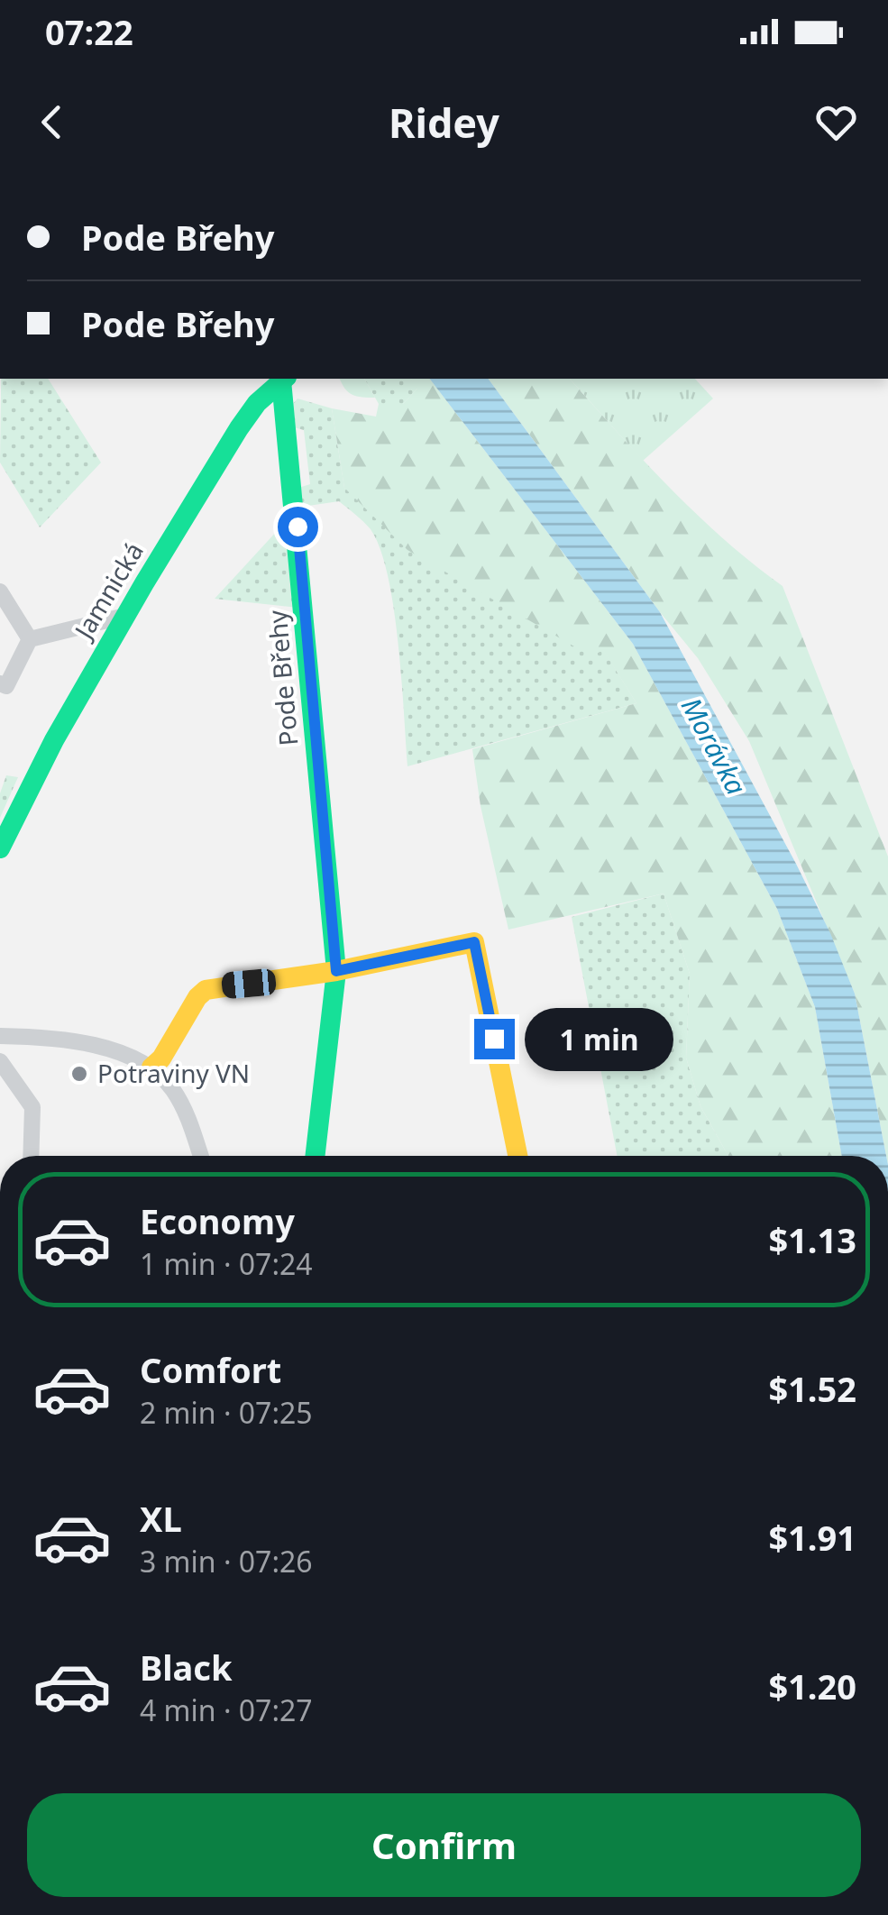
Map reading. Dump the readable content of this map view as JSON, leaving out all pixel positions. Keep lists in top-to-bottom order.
{
  "streets": {
    "street": ["Jamnická", "Pode Břehy"]
  },
  "crossings": [
    ["Jamnická", "Pode Břehy"]
  ],
  "water": ["Morávka"],
  "places": ["Potraviny VN"],
  "page": {
    "status": "07:22",
    "header": "Ridey",
    "banner": ["Pode Břehy", "Pode Břehy"],
    "bubble": "1 min",
    "list": [
      {
        "name": "Economy",
        "note": "1 min · 07:24",
        "value": "$1.13"
      },
      {
        "name": "Comfort",
        "note": "2 min · 07:25",
        "value": "$1.52"
      },
      {
        "name": "XL",
        "note": "3 min · 07:26",
        "value": "$1.91"
      },
      {
        "name": "Black",
        "note": "4 min · 07:27",
        "value": "$1.20"
      }
    ],
    "buttons": "Confirm"
  }
}
